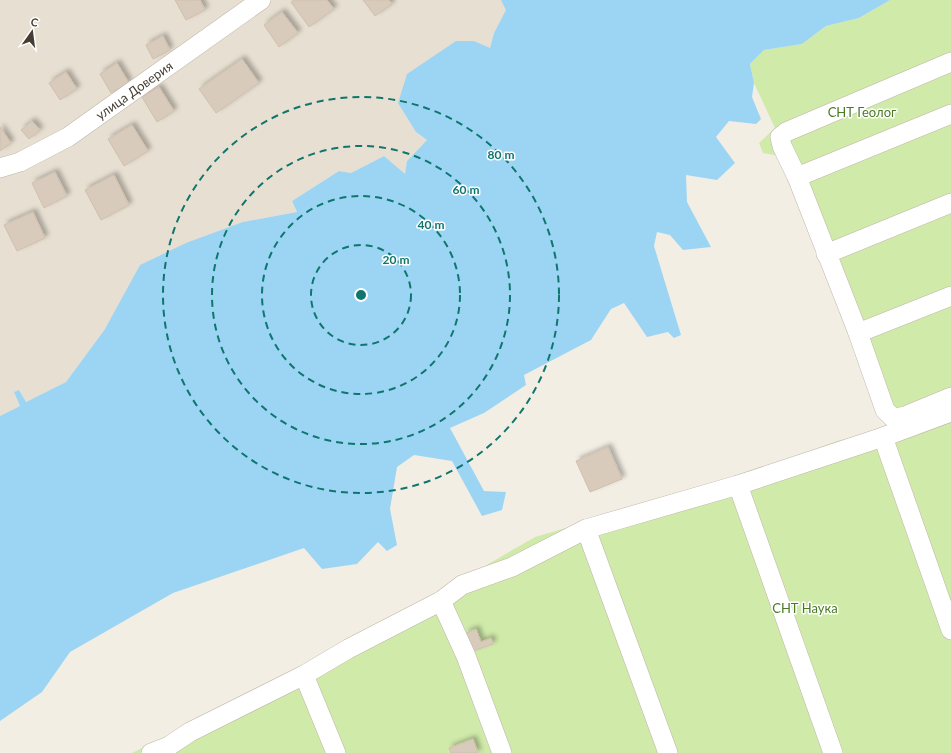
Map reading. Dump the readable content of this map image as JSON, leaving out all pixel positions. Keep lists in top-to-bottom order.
{
  "streets": {
    "street": ["улица Доверия"]
  },
  "parks": ["СНТ Геолог", "СНТ Наука"],
  "north": "top",
  "rings": [
    "80 m",
    "60 m",
    "40 m",
    "20 m"
  ]
}
